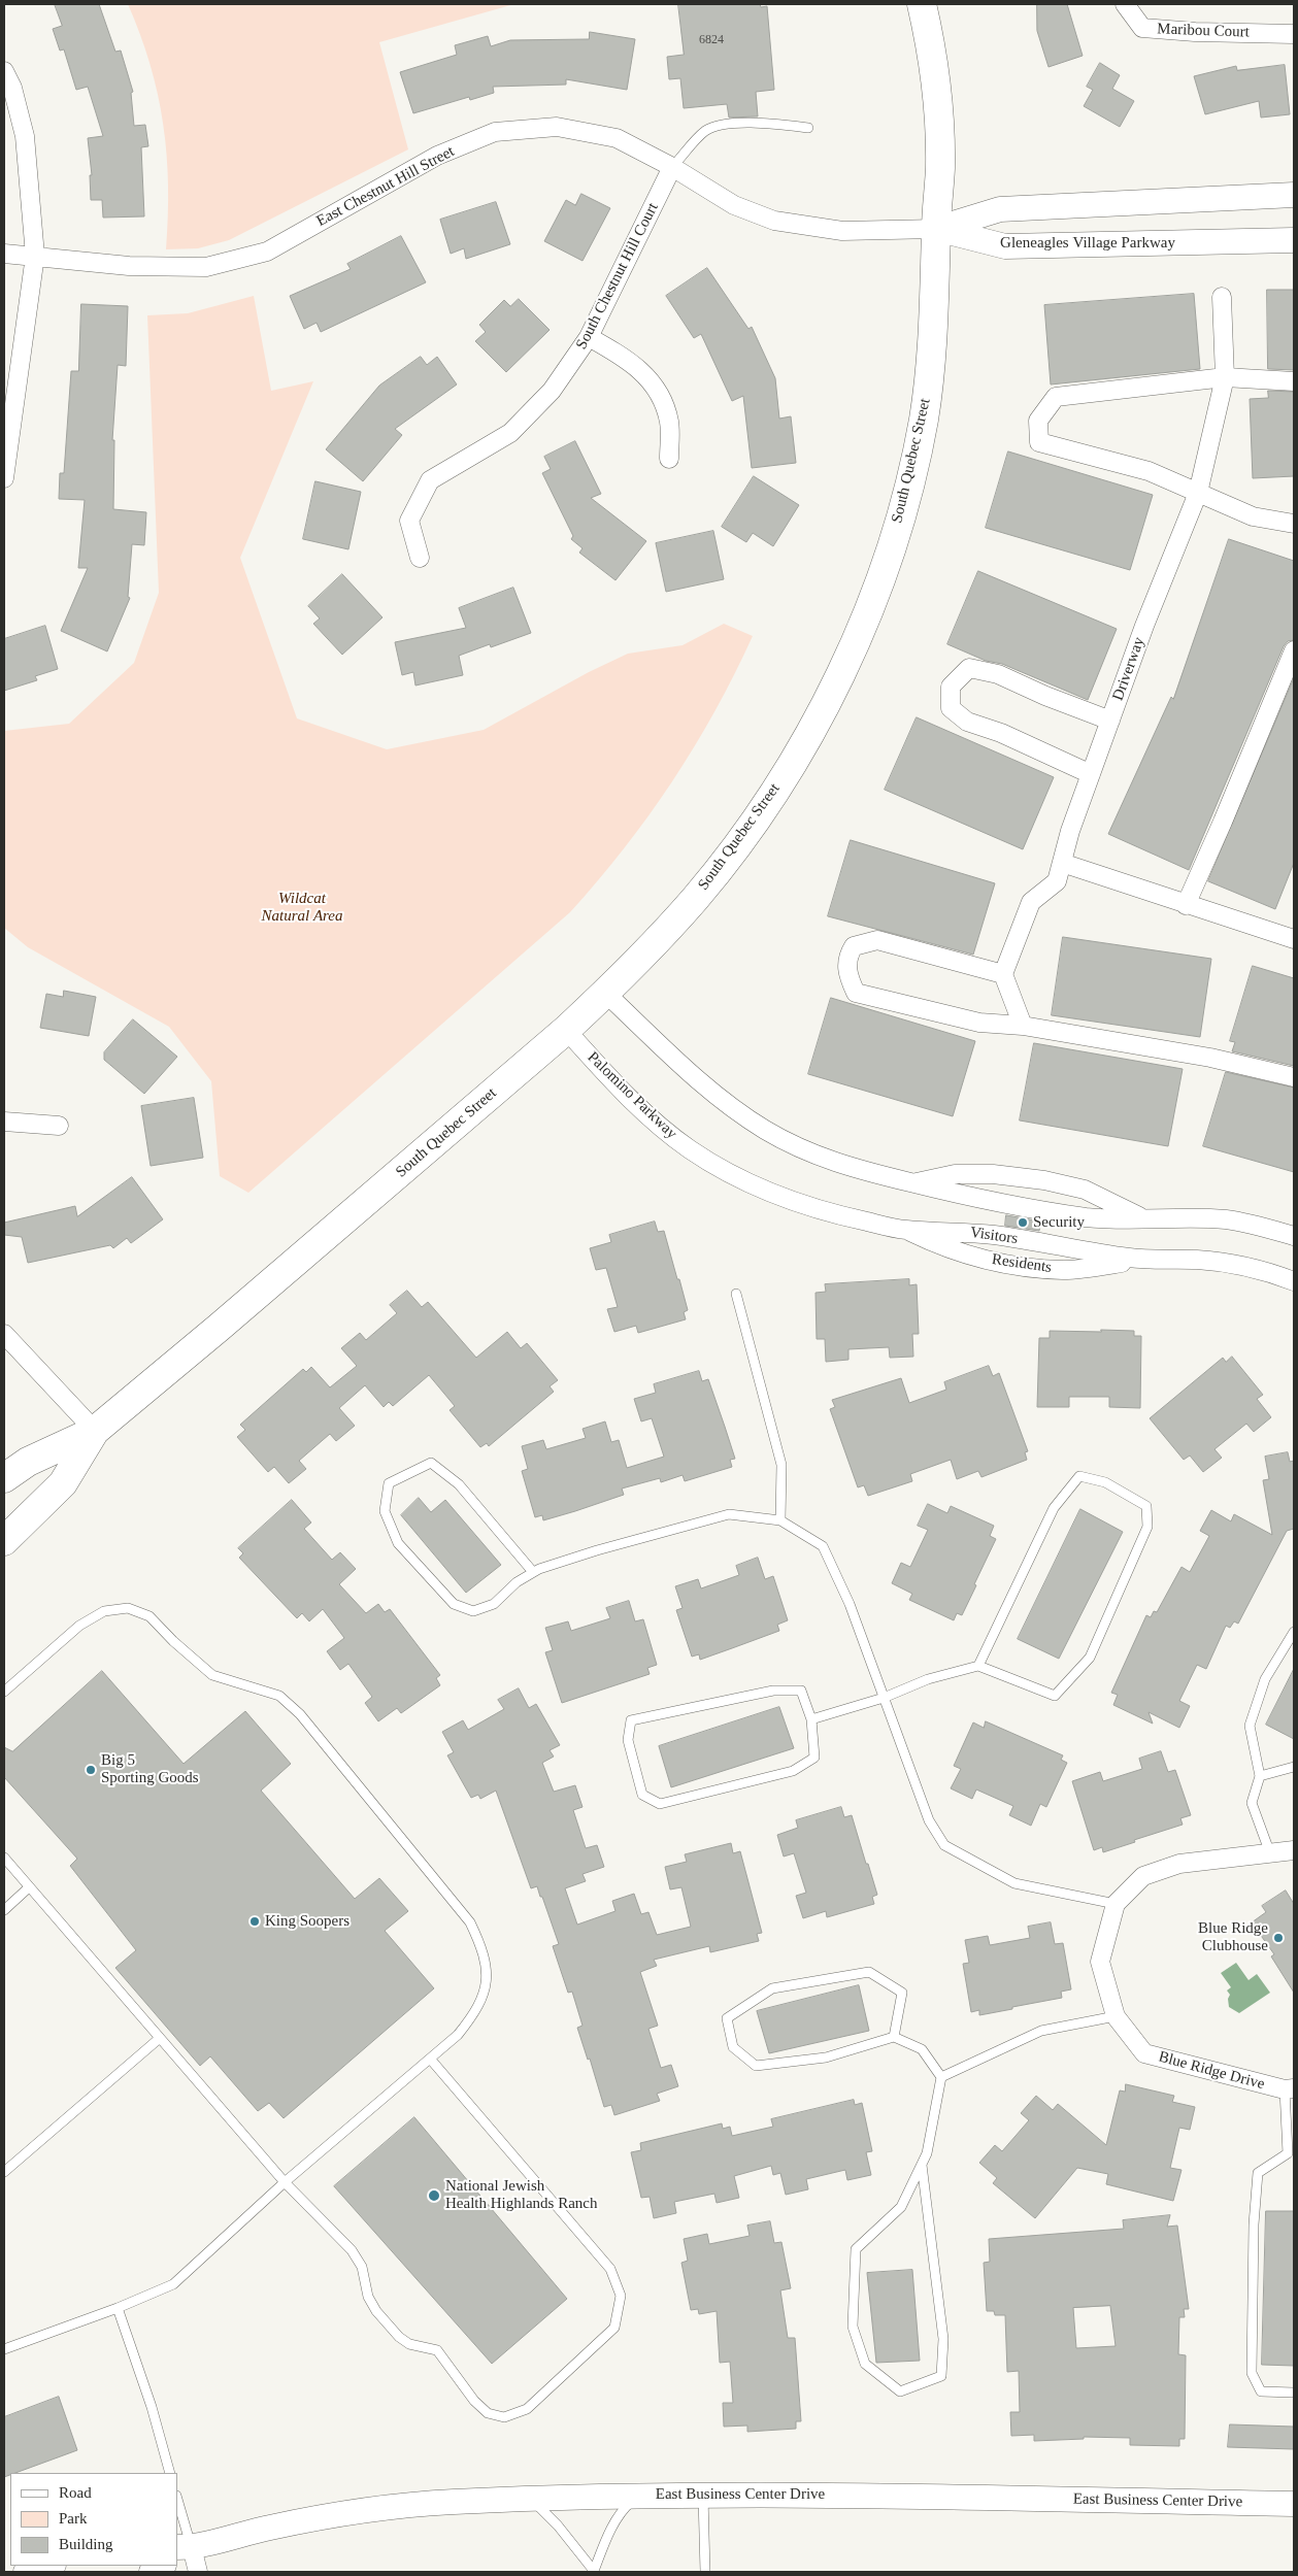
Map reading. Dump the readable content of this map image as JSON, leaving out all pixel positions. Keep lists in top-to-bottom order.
{
  "streets": {
    "main road": ["South Quebec Street"],
    "street": [
      "Maribou Court",
      "East Chestnut Hill Street",
      "Gleneagles Village Parkway",
      "South Chestnut Hill Court",
      "Driverway",
      "Palomino Parkway",
      "Visitors",
      "Residents",
      "Blue Ridge Drive",
      "East Business Center Drive"
    ]
  },
  "crossings": [
    ["East Chestnut Hill Street", "Gleneagles Village Parkway"],
    ["East Chestnut Hill Street", "South Chestnut Hill Court"],
    ["East Chestnut Hill Street", "South Quebec Street"],
    ["Gleneagles Village Parkway", "South Quebec Street"],
    ["South Quebec Street", "Palomino Parkway"],
    ["Palomino Parkway", "Visitors"],
    ["Palomino Parkway", "Residents"],
    ["Visitors", "Residents"]
  ],
  "parks": ["Wildcat Natural Area"],
  "places": [
    "Security",
    "Big 5 Sporting Goods",
    "King Soopers",
    "Blue Ridge Clubhouse",
    "National Jewish Health Highlands Ranch"
  ],
  "house_numbers": ["6824"],
  "legend": ["Road", "Park", "Building"]
}
